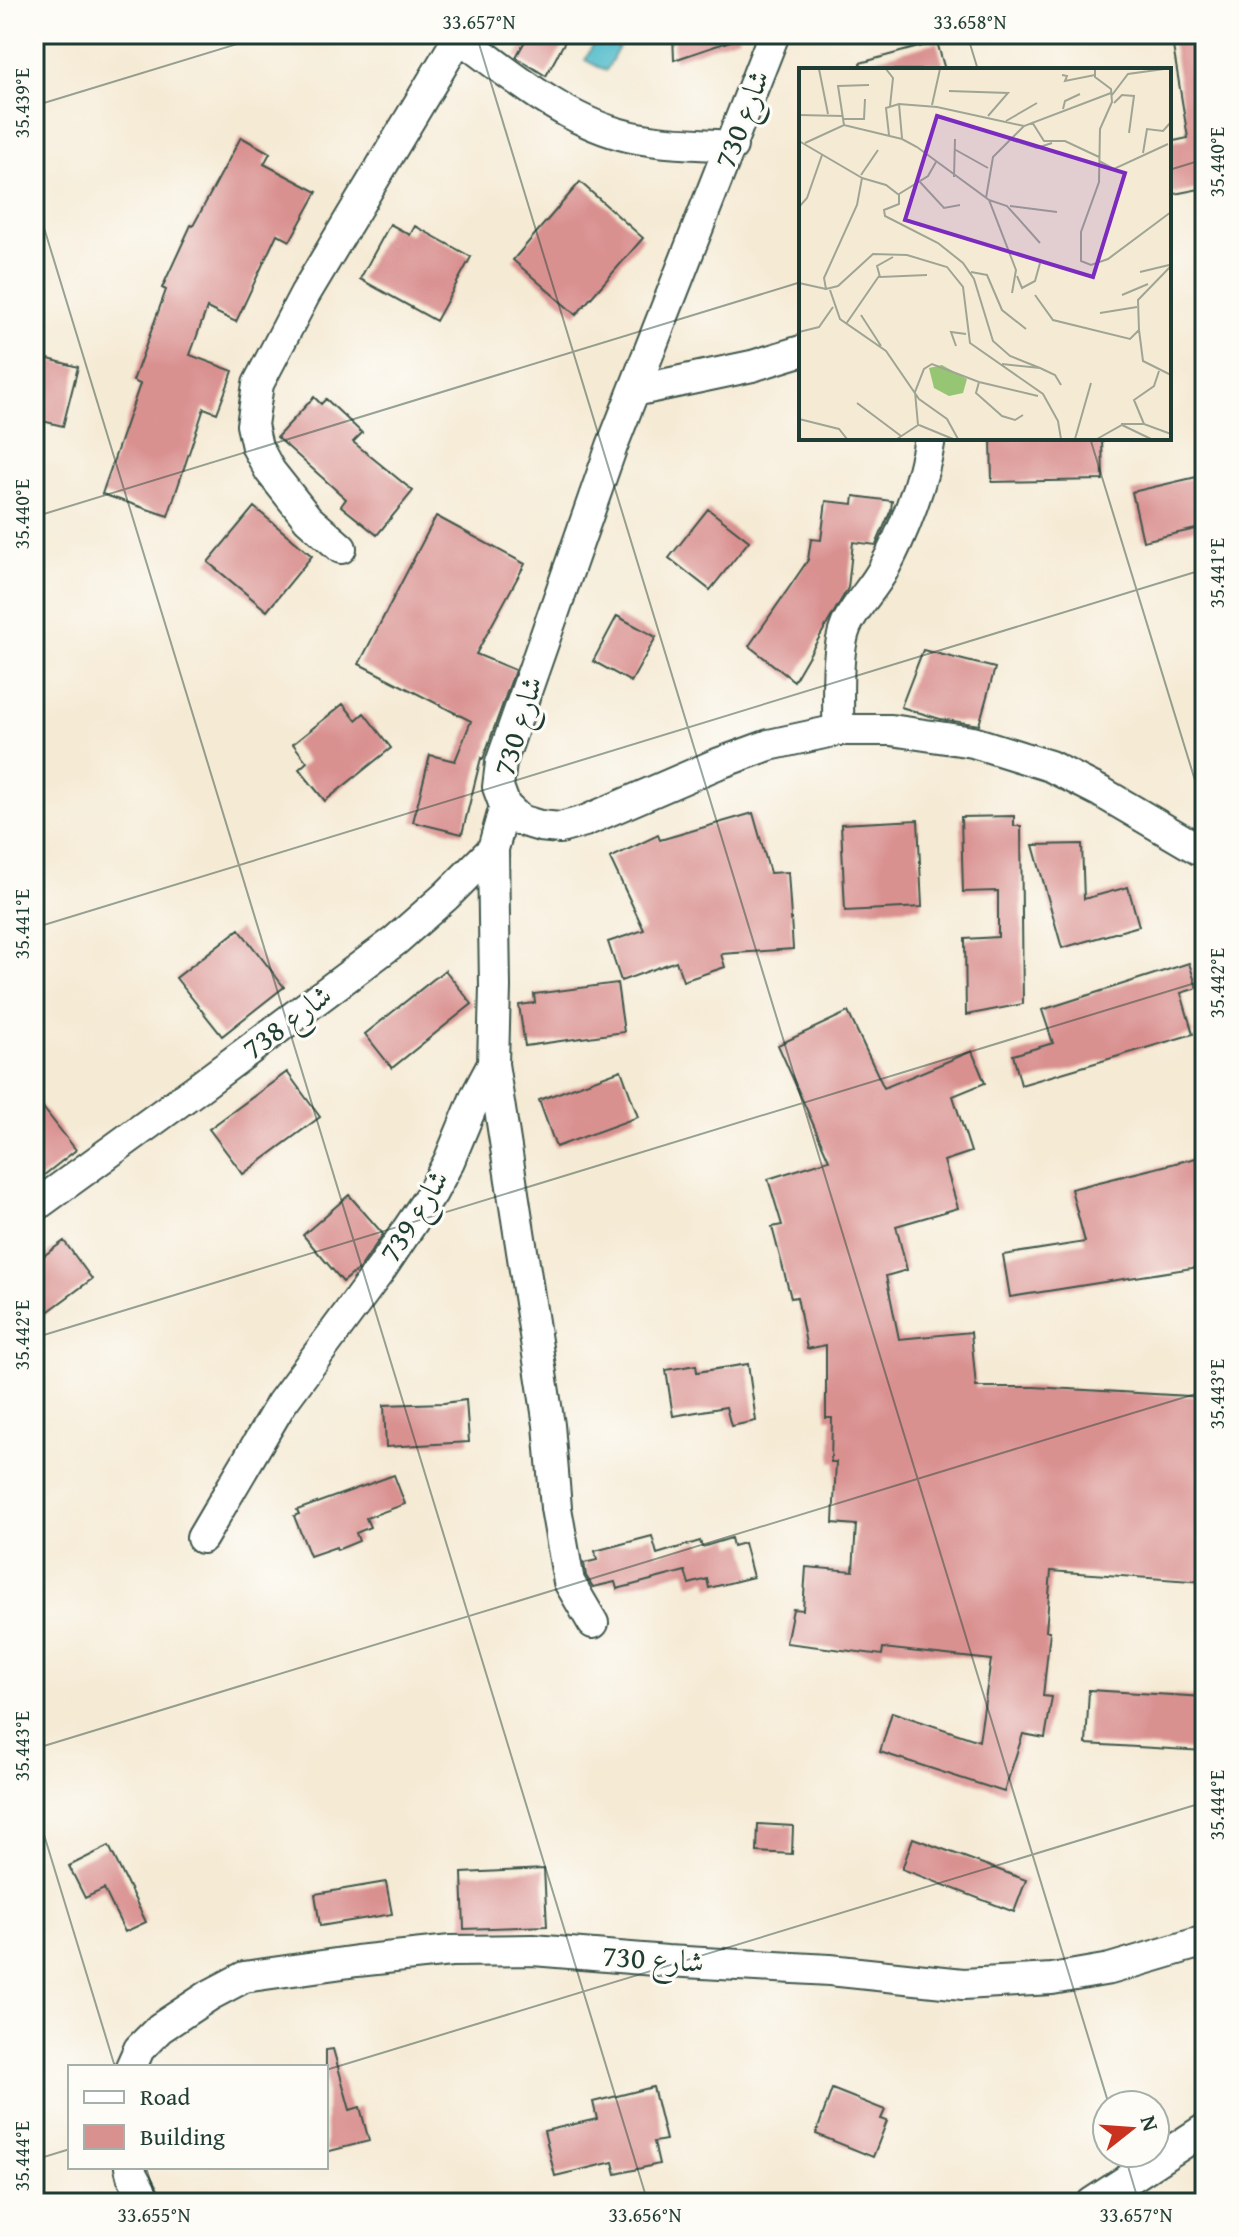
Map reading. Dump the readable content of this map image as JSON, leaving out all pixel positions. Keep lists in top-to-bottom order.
{
  "streets": {
    "street": ["شارع 730", "شارع 738", "شارع 739"]
  },
  "crossings": [
    ["شارع 730", "شارع 738"],
    ["شارع 738", "شارع 739"]
  ],
  "legend": ["Road", "Building"],
  "north": "right",
  "coordinates": [
    "33.657°N",
    "33.658°N",
    "35.439°E",
    "35.440°E",
    "35.441°E",
    "35.442°E",
    "35.443°E",
    "35.444°E",
    "33.655°N",
    "33.656°N"
  ]
}
